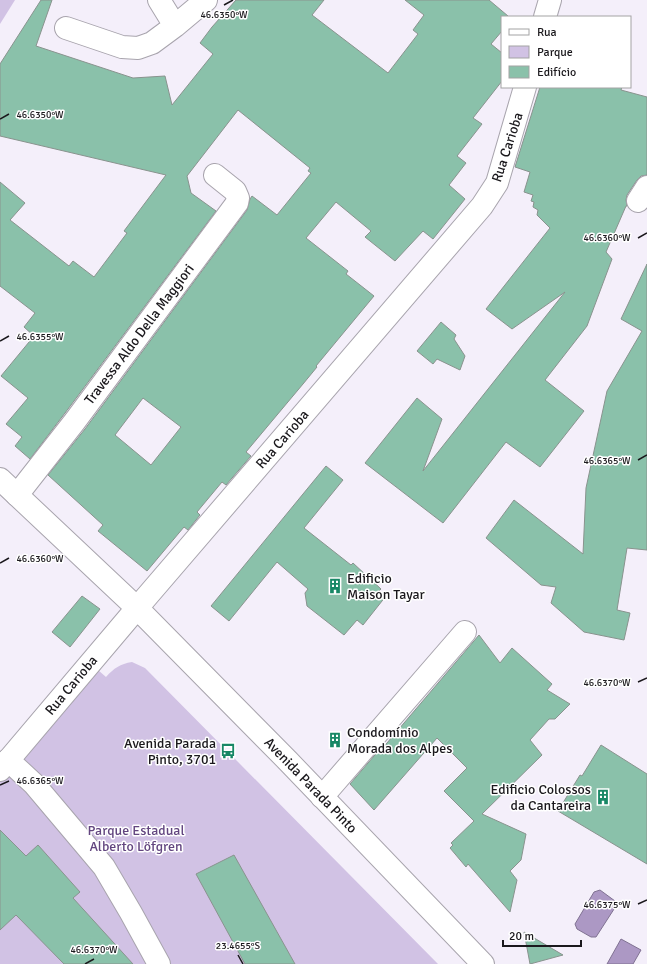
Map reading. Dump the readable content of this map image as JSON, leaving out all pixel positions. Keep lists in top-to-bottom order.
{
  "streets": {
    "street": ["Rua Carioba", "Travessa Aldo Della Maggiori", "Avenida Parada Pinto"]
  },
  "crossings": [
    ["Rua Carioba", "Avenida Parada Pinto"],
    ["Travessa Aldo Della Maggiori", "Avenida Parada Pinto"]
  ],
  "parks": ["Parque Estadual Alberto Löfgren"],
  "places": {
    "building": ["Edificio Maison Tayar", "Condomínio Morada dos Alpes", "Edificio Colossos da Cantareira"],
    "bus stop": ["Avenida Parada Pinto, 3701"]
  },
  "legend": ["Rua", "Parque", "Edifício"],
  "scale_bar": "20 m",
  "coordinates": [
    "46.6350°W",
    "46.6360°W",
    "46.6355°W",
    "46.6365°W",
    "46.6370°W",
    "46.6375°W",
    "23.4655°S"
  ]
}
